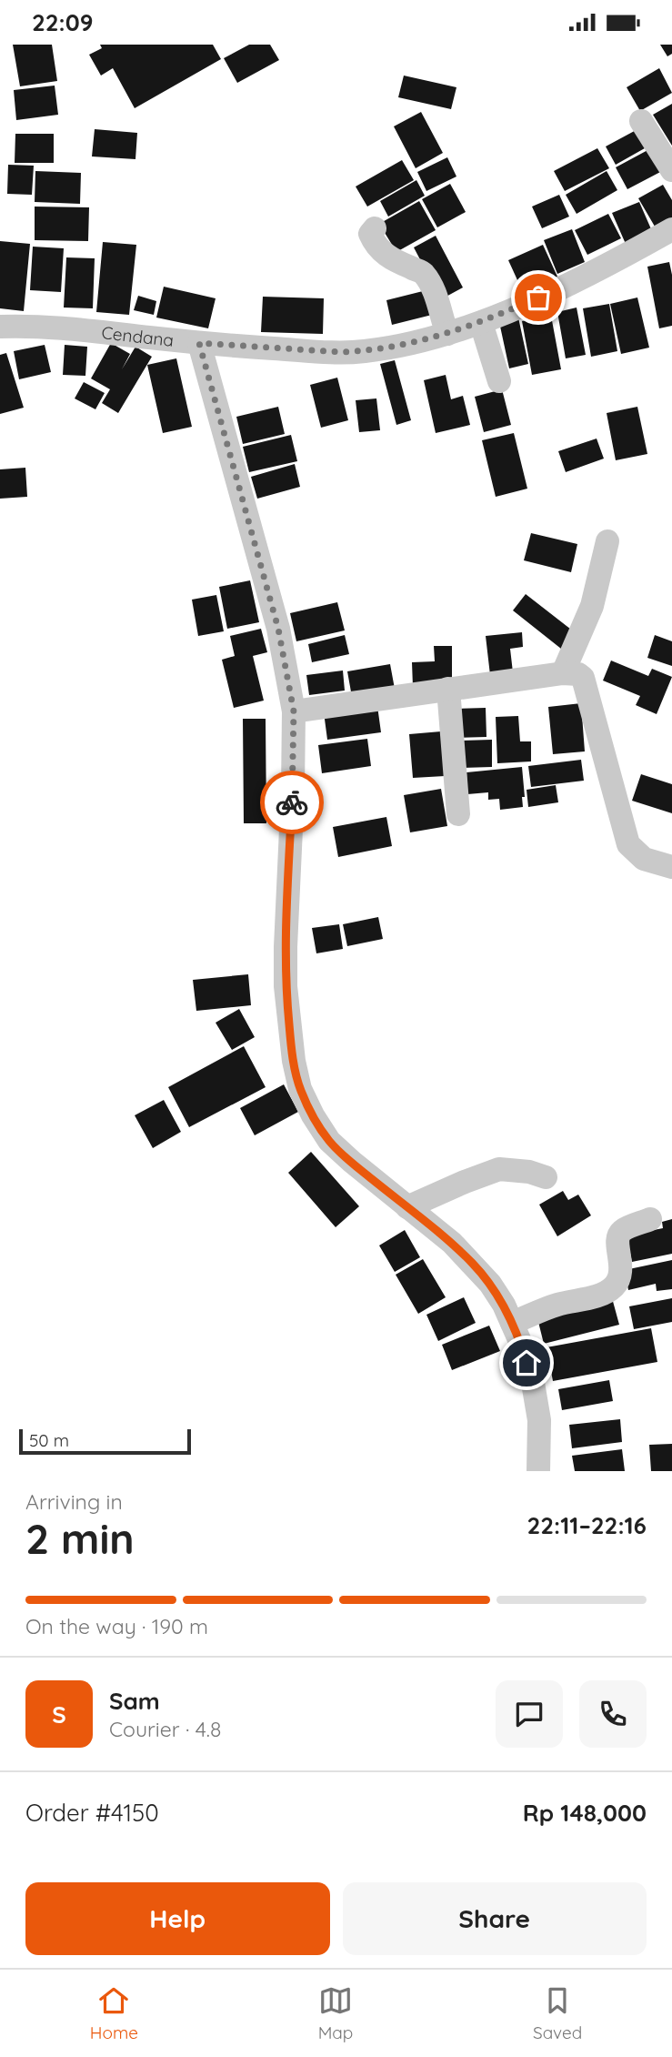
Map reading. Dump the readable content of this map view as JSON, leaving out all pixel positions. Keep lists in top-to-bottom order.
{
  "streets": {
    "street": ["Cendana"]
  },
  "scale_bar": "50 m",
  "page": {
    "status": "22:09",
    "scale": "50 m",
    "heading": ["2 min", "Arriving in", "22:11–22:16"],
    "panel": [
      "Sam",
      "Courier · 4.8",
      "Order #4150",
      "Rp 148,000"
    ],
    "bar": "On the way · 190 m",
    "round": "S",
    "buttons": ["Help", "Share"],
    "tabs": ["Home", "Map", "Saved"]
  }
}
